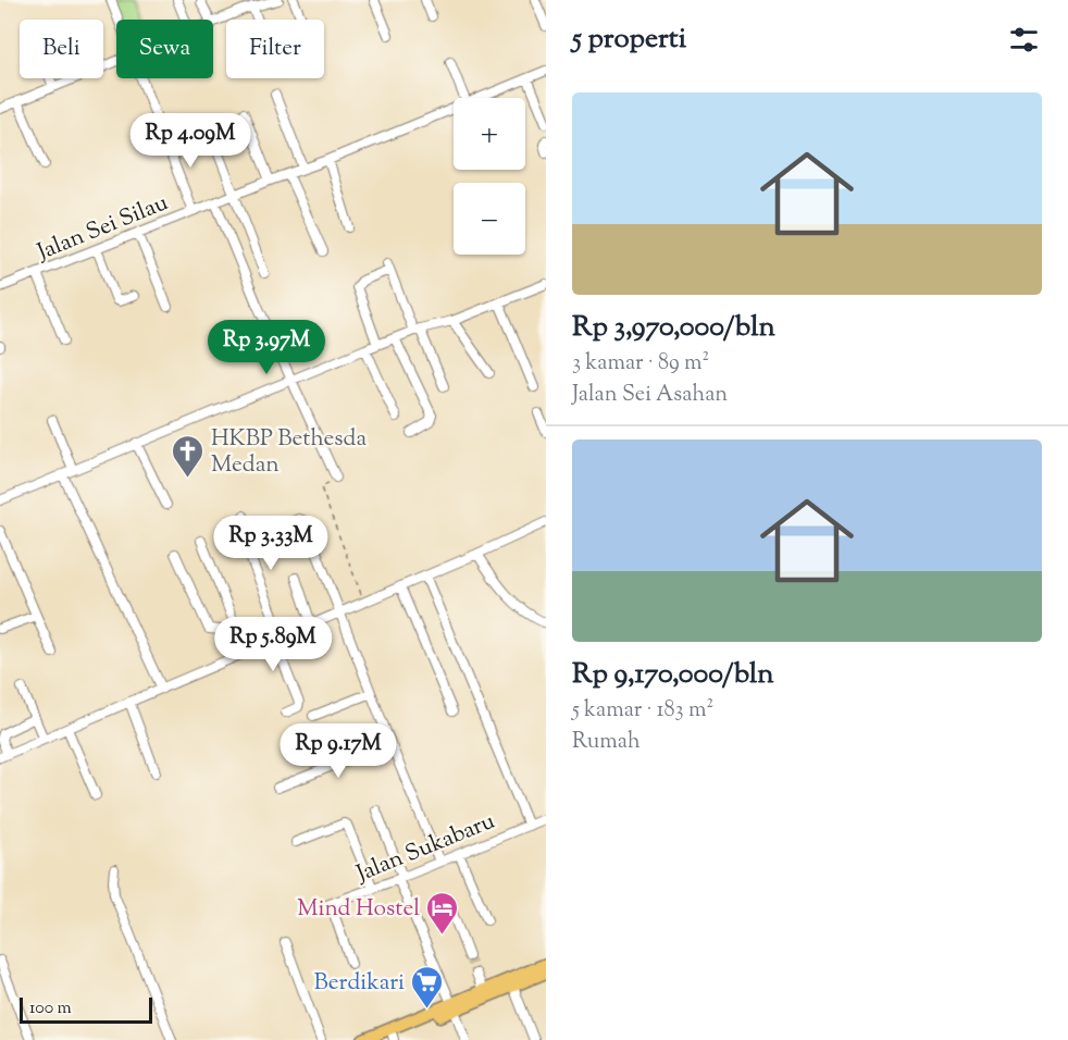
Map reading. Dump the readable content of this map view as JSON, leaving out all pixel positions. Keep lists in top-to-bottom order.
{
  "streets": {
    "street": ["Jalan Sei Silau", "Jalan Sukabaru"]
  },
  "places": {
    "church": ["HKBP Bethesda Medan"],
    "hotel": ["Mind Hostel"],
    "supermarket": ["Berdikari"]
  },
  "scale_bar": "100 m",
  "page": {
    "heading": "5 properti",
    "chip": ["Beli", "Sewa", "Filter"],
    "list": [
      {
        "name": "Rp 3,970,000/bln",
        "note": "3 kamar · 89 m² · Jalan Sei Asahan"
      },
      {
        "name": "Rp 9,170,000/bln",
        "note": "5 kamar · 183 m² · Rumah"
      }
    ],
    "map_buttons": ["+", "−"],
    "price": [
      "Rp 4.09M",
      "Rp 3.97M",
      "Rp 3.33M",
      "Rp 5.89M",
      "Rp 9.17M"
    ],
    "scale": "100 m"
  }
}
